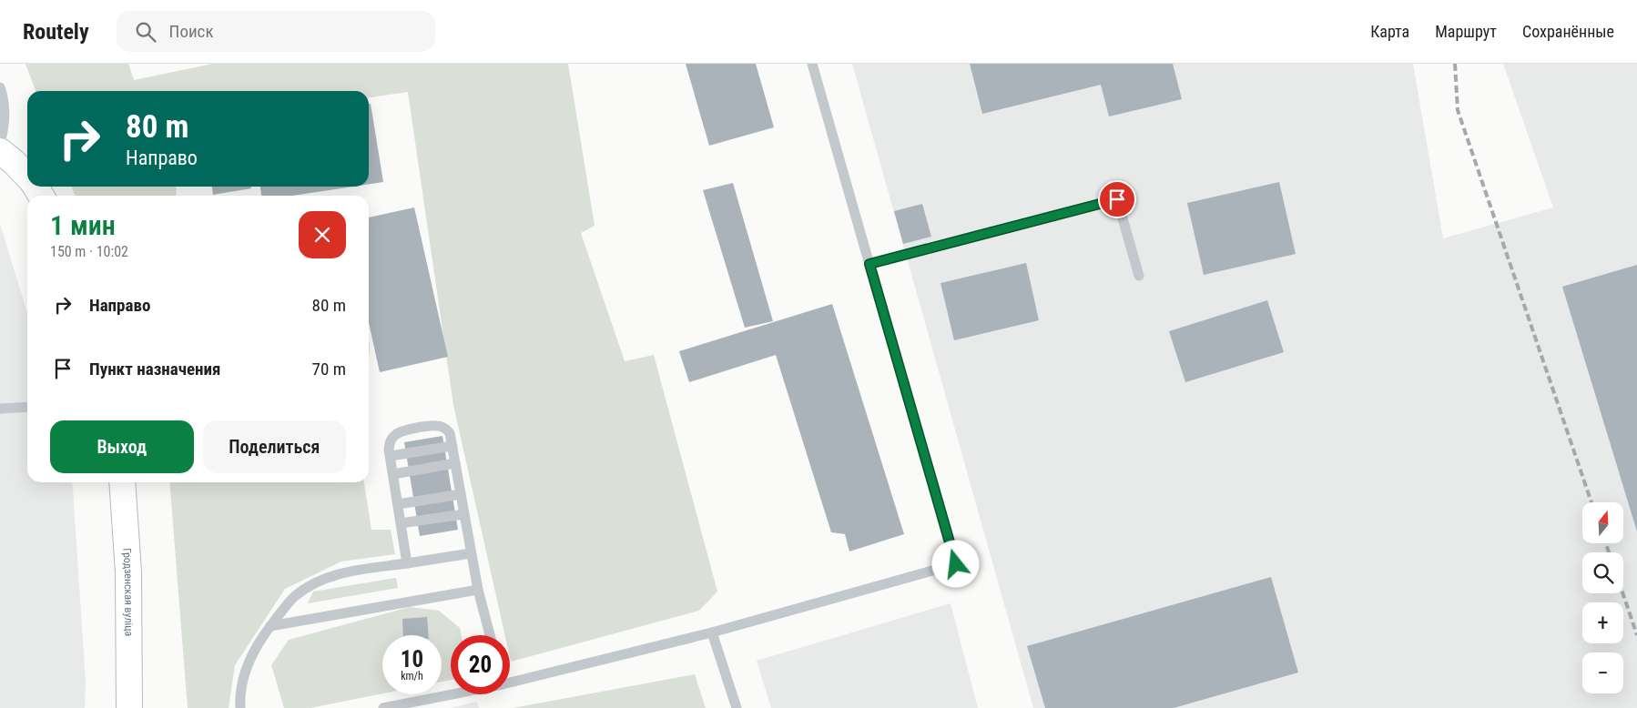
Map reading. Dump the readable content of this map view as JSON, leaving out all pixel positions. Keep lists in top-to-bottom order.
{
  "streets": {
    "main road": ["Гродзенская вуліца"]
  },
  "north": "top",
  "page": {
    "header": "Routely",
    "search": "Поиск",
    "nav": ["Карта", "Маршрут", "Сохранённые"],
    "turn": ["80 m", "Направо"],
    "heading": ["1 мин", "150 m · 10:02"],
    "list": [
      {
        "name": "Направо",
        "value": "80 m"
      },
      {
        "name": "Пункт назначения",
        "value": "70 m"
      }
    ],
    "buttons": ["Выход", "Поделиться"],
    "map_buttons": ["+", "−"],
    "speed": "10 km/h",
    "limit": "20"
  }
}
